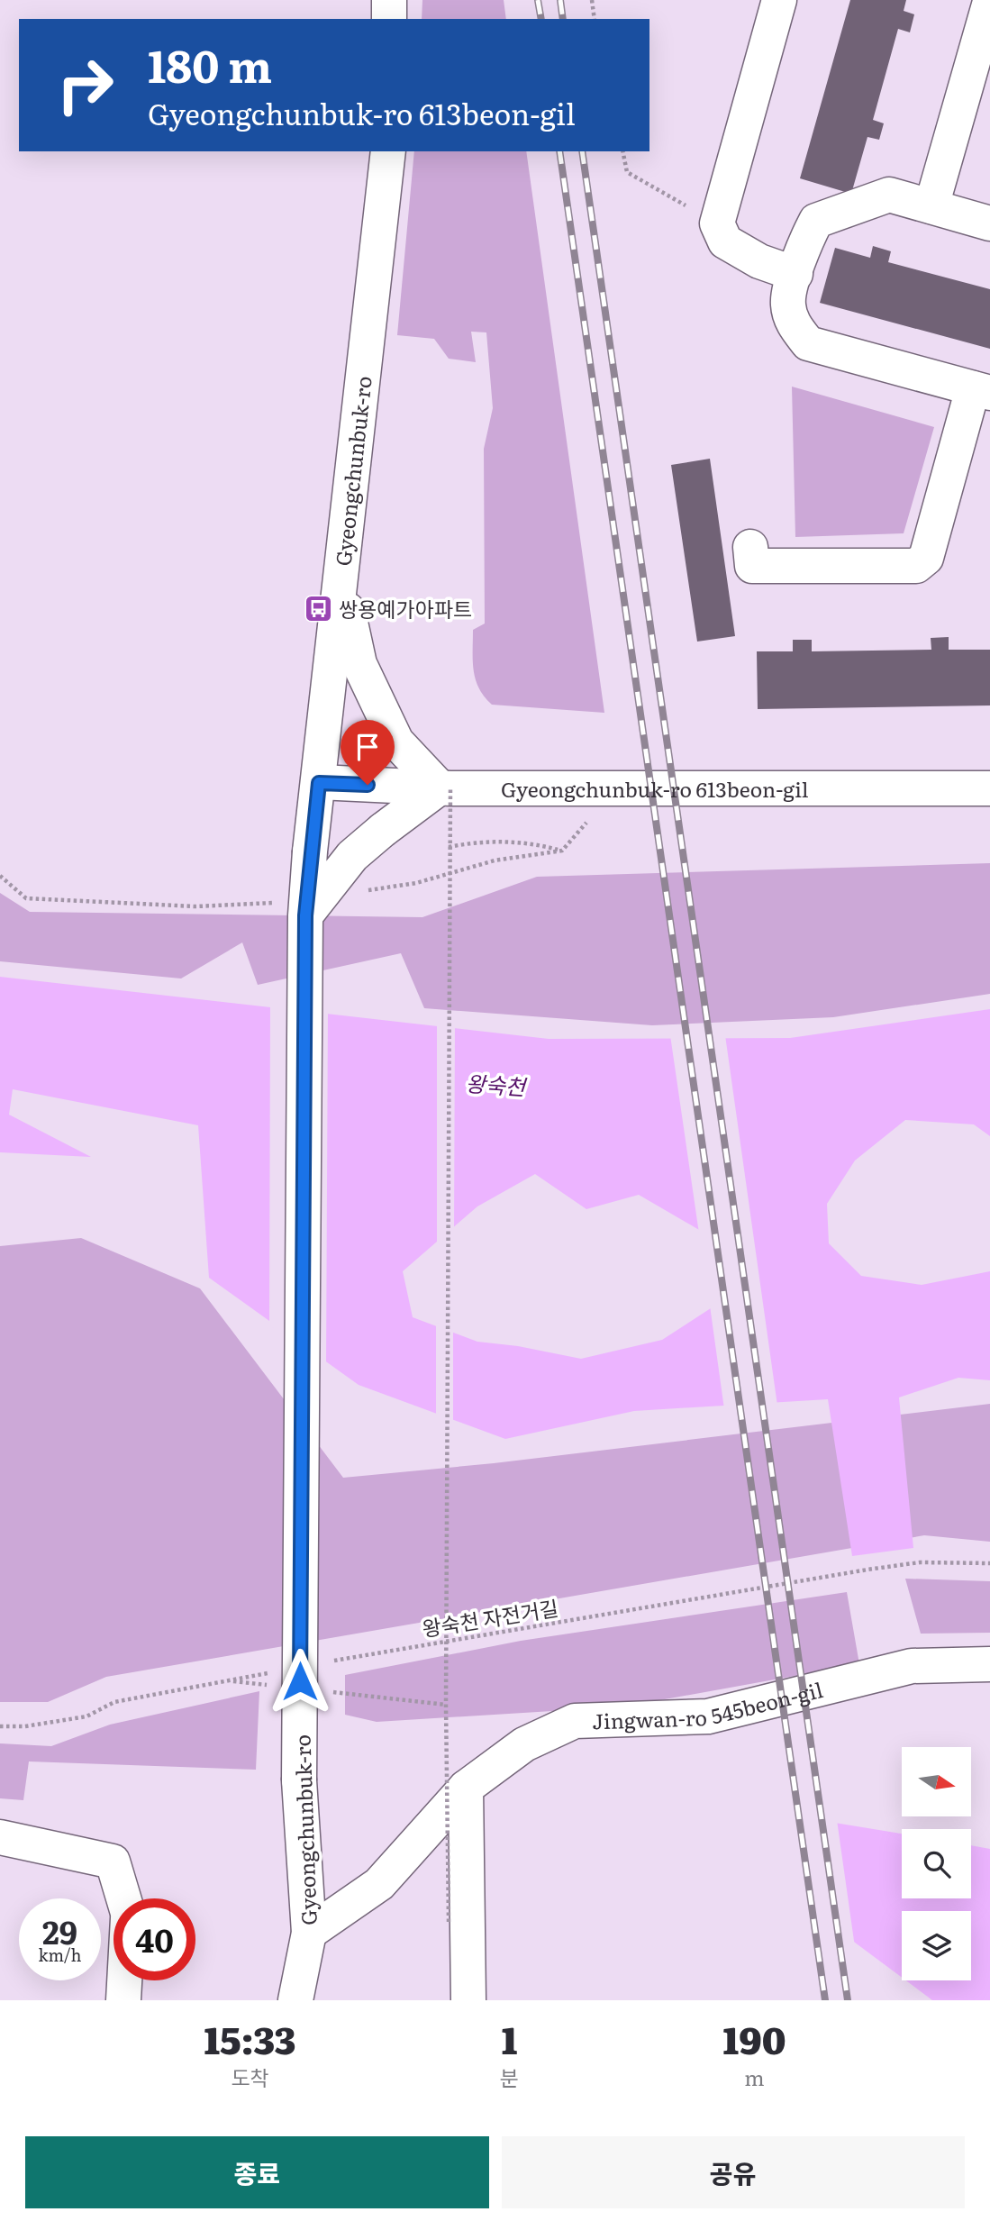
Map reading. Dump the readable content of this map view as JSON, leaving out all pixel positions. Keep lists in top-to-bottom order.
{
  "streets": {
    "street": ["Gyeongchunbuk-ro", "Gyeongchunbuk-ro 613beon-gil", "Jingwan-ro 545beon-gil"],
    "path": ["왕숙천 자전거길"]
  },
  "crossings": [
    ["Gyeongchunbuk-ro", "Gyeongchunbuk-ro 613beon-gil"],
    ["Gyeongchunbuk-ro", "Jingwan-ro 545beon-gil"]
  ],
  "water": ["왕숙천"],
  "places": {
    "bus stop": ["쌍용예가아파트"]
  },
  "north": "right",
  "page": {
    "turn": ["180 m", "Gyeongchunbuk-ro 613beon-gil"],
    "speed": "29 km/h",
    "limit": "40",
    "eta": [
      "15:33",
      "도착",
      "1",
      "분",
      "190",
      "m"
    ],
    "buttons": ["종료", "공유"]
  }
}
